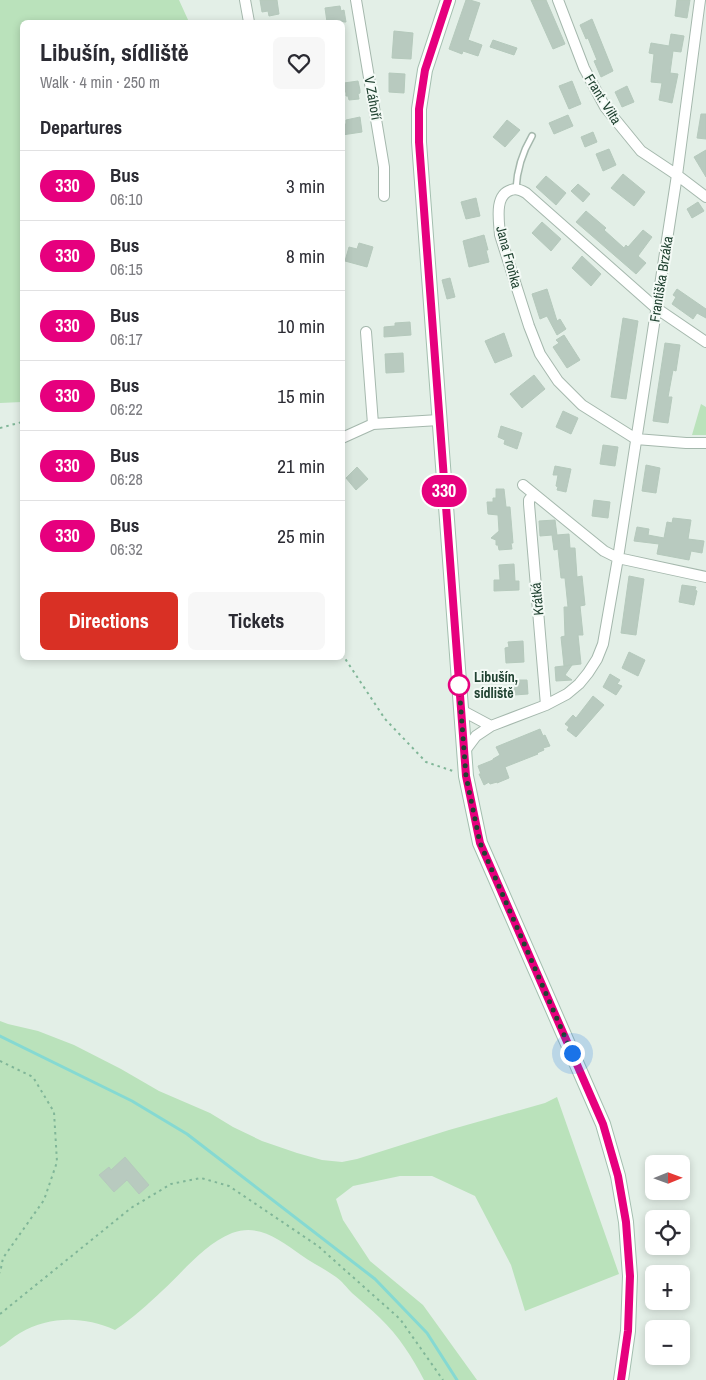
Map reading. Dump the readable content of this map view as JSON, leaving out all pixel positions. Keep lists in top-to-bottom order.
{
  "streets": {
    "street": [
      "V Záhoří",
      "Frant. Vilta",
      "Jana Froňka",
      "Františka Brzáka",
      "Krátká"
    ]
  },
  "crossings": [
    ["Frant. Vilta", "Františka Brzáka"],
    ["Jana Froňka", "Františka Brzáka"],
    ["Františka Brzáka", "Krátká"]
  ],
  "places": ["Libušín, sídliště"],
  "lines": ["bus line 330"],
  "north": "right",
  "page": {
    "on_map": "330",
    "heading": [
      ["Libušín, sídliště", "Walk · 4 min · 250 m"],
      "Departures"
    ],
    "list": [
      {
        "mark": "330",
        "name": "Bus",
        "note": "06:10",
        "value": "3 min"
      },
      {
        "mark": "330",
        "name": "Bus",
        "note": "06:15",
        "value": "8 min"
      },
      {
        "mark": "330",
        "name": "Bus",
        "note": "06:17",
        "value": "10 min"
      },
      {
        "mark": "330",
        "name": "Bus",
        "note": "06:22",
        "value": "15 min"
      },
      {
        "mark": "330",
        "name": "Bus",
        "note": "06:28",
        "value": "21 min"
      },
      {
        "mark": "330",
        "name": "Bus",
        "note": "06:32",
        "value": "25 min"
      }
    ],
    "buttons": ["Directions", "Tickets"],
    "map_buttons": ["+", "−"]
  }
}
